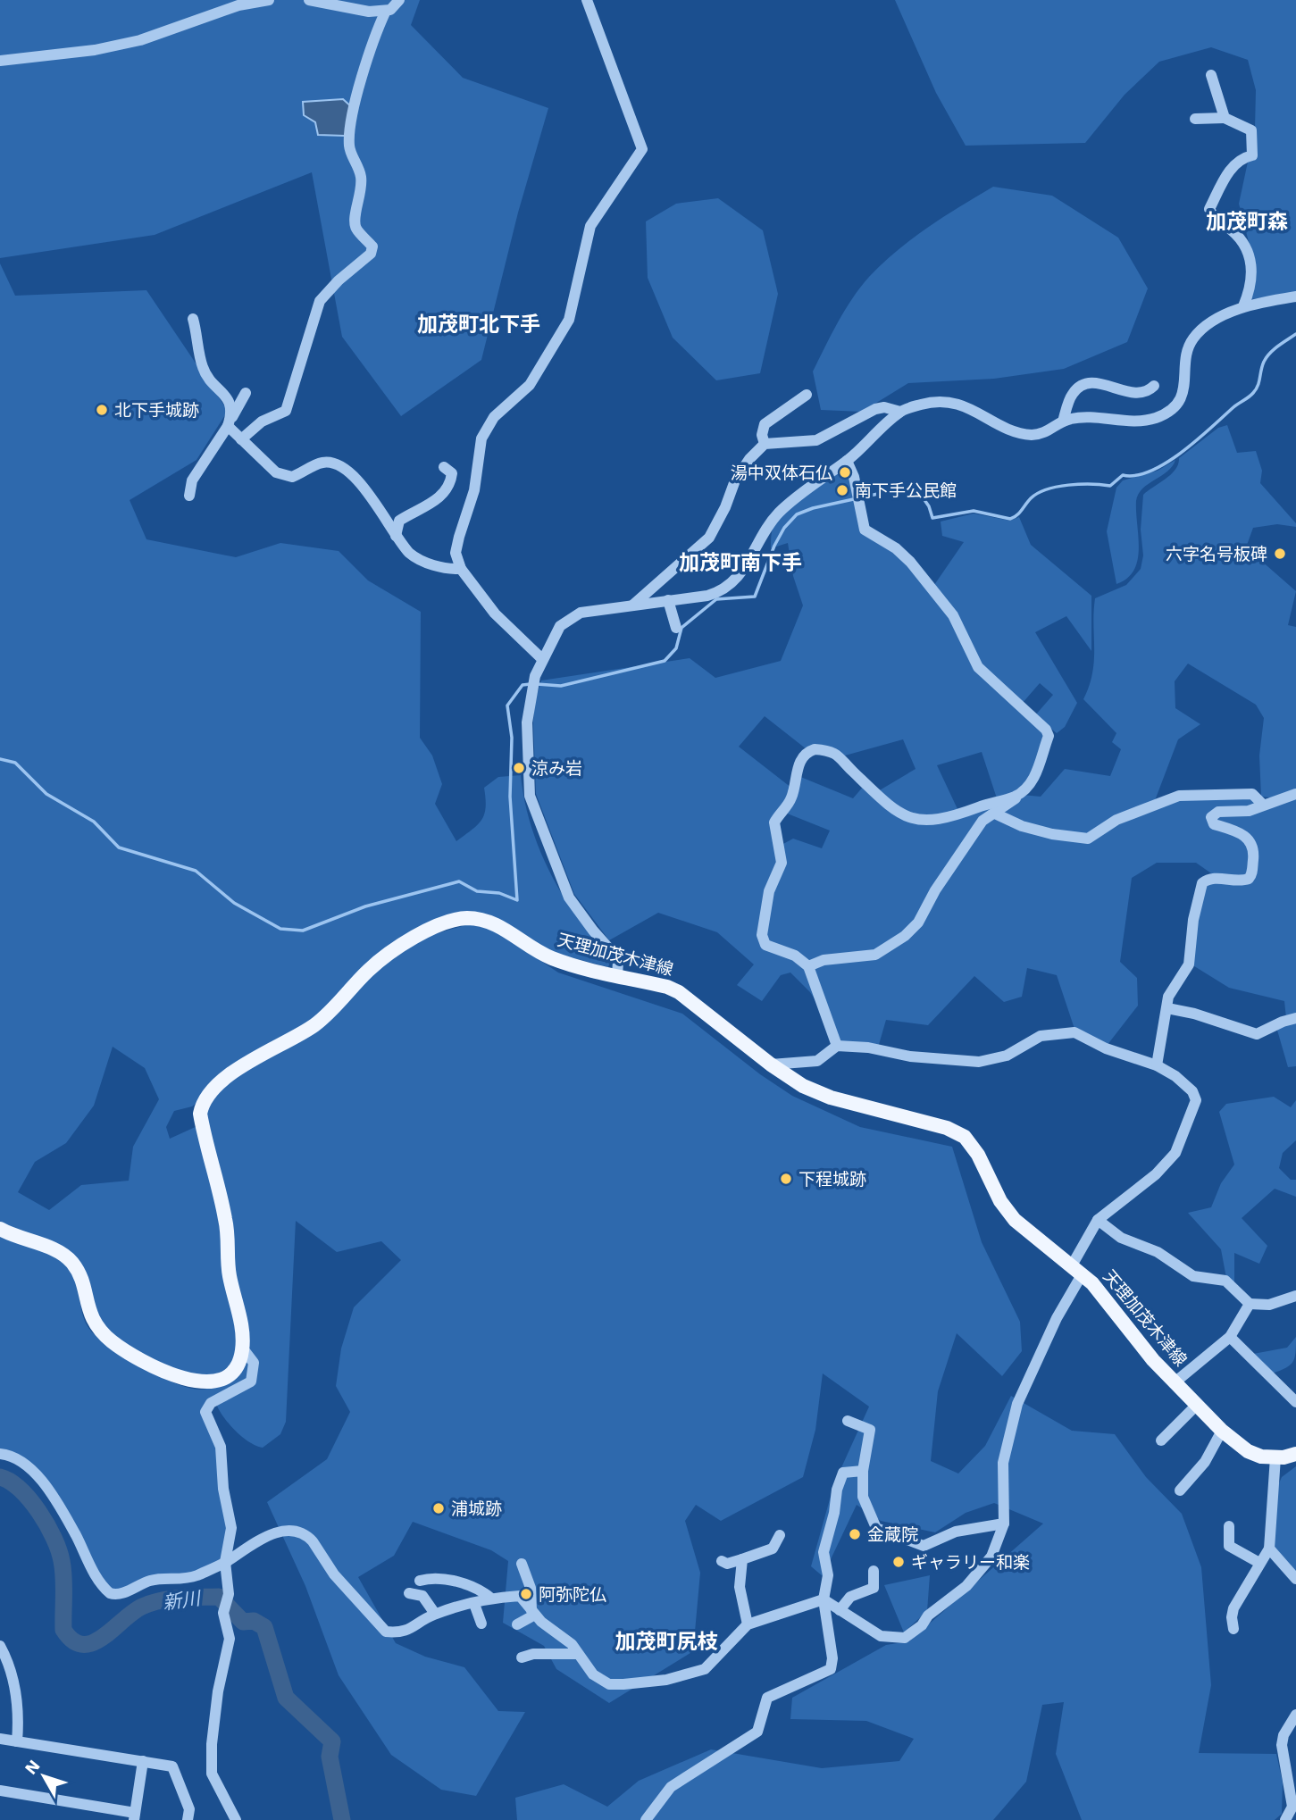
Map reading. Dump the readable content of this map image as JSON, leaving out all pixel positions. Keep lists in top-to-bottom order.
{
  "streets": {
    "main road": ["天理加茂木津線"]
  },
  "districts": [
    "加茂町森",
    "加茂町北下手",
    "加茂町南下手",
    "加茂町尻枝"
  ],
  "water": ["新川"],
  "places": [
    "北下手城跡",
    "湯中双体石仏",
    "南下手公民館",
    "六字名号板碑",
    "涼み岩",
    "下程城跡",
    "浦城跡",
    "金蔵院",
    "ギャラリー和楽",
    "阿弥陀仏"
  ],
  "north": "top left"
}
